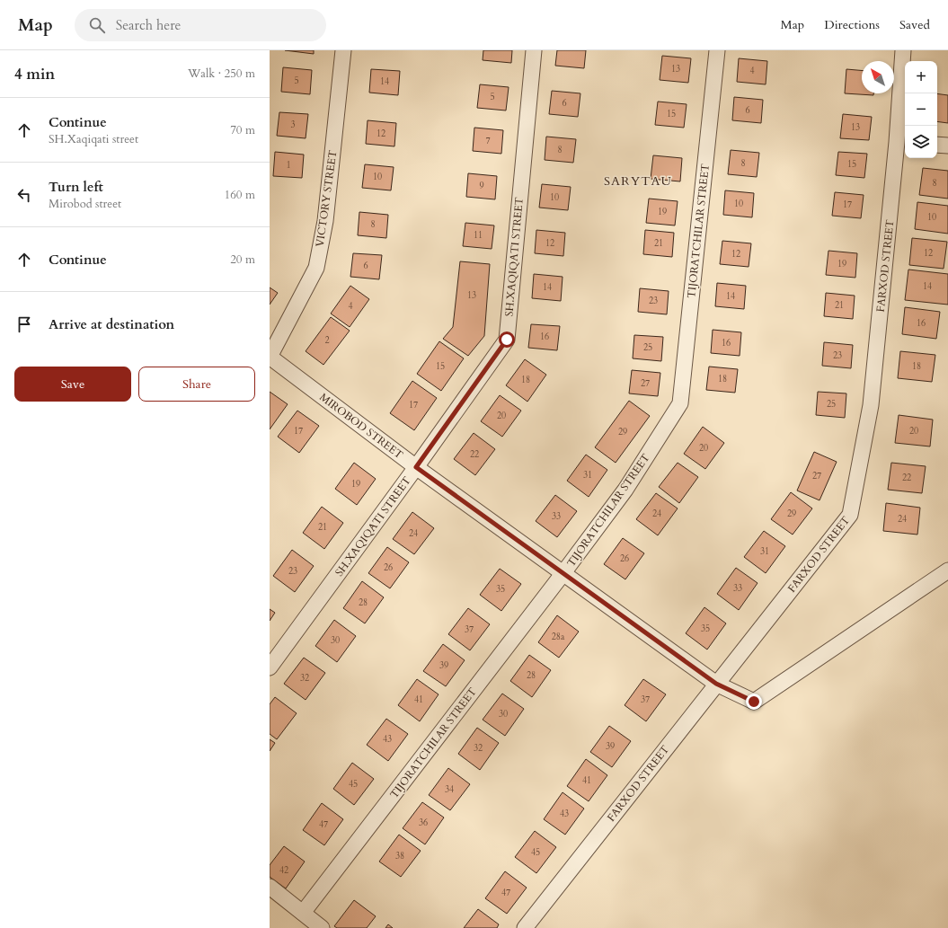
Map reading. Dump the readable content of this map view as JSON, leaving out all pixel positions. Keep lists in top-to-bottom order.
{
  "streets": {
    "street": [
      "VICTORY STREET",
      "TIJORATCHILAR STREET",
      "SH.XAQIQATI STREET",
      "FARXOD STREET",
      "MIROBOD STREET"
    ]
  },
  "crossings": [
    ["VICTORY STREET", "MIROBOD STREET"],
    ["TIJORATCHILAR STREET", "MIROBOD STREET"],
    ["SH.XAQIQATI STREET", "MIROBOD STREET"],
    ["FARXOD STREET", "MIROBOD STREET"]
  ],
  "districts": ["SARYTAU"],
  "house_numbers": [
    "13",
    "4",
    "5",
    "14",
    "5",
    "6",
    "6",
    "15",
    "3",
    "13",
    "12",
    "7",
    "8",
    "8",
    "15",
    "1",
    "10",
    "8",
    "9",
    "10",
    "10",
    "17",
    "19",
    "10",
    "8",
    "11",
    "12",
    "21",
    "12",
    "12",
    "19",
    "6",
    "14",
    "14",
    "13",
    "14",
    "23",
    "21",
    "4",
    "16",
    "16",
    "2",
    "16",
    "25",
    "23",
    "15",
    "18",
    "18",
    "18",
    "27",
    "25",
    "17",
    "20",
    "17",
    "20",
    "29",
    "20",
    "22",
    "31",
    "27",
    "22",
    "19",
    "24",
    "29",
    "33",
    "24",
    "21",
    "24",
    "31",
    "26",
    "26",
    "23",
    "33",
    "35",
    "28",
    "35",
    "37",
    "28a",
    "30",
    "39",
    "28",
    "32",
    "41",
    "37",
    "30",
    "43",
    "39",
    "32",
    "41",
    "45",
    "34",
    "43",
    "36",
    "47",
    "45",
    "38",
    "42",
    "47"
  ],
  "north": "top left",
  "page": {
    "header": "Map",
    "search": "Search here",
    "nav": ["Map", "Directions", "Saved"],
    "heading": ["4 min", "Walk · 250 m"],
    "map_buttons": ["+", "−"],
    "list": [
      ["Continue", "SH.Xaqiqati street", "70 m"],
      ["Turn left", "Mirobod street", "160 m"],
      ["Continue", "20 m"],
      "Arrive at destination"
    ],
    "buttons": ["Save", "Share"]
  }
}
